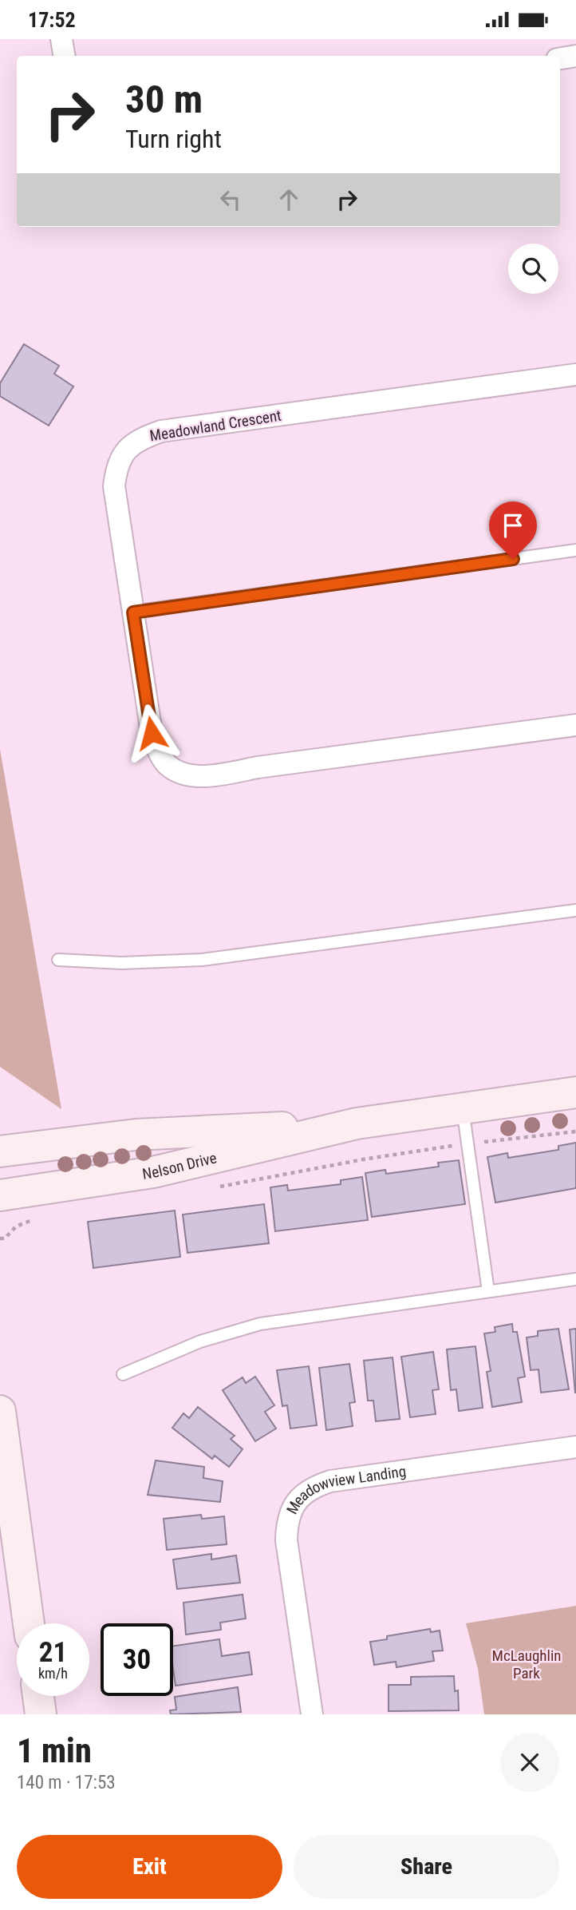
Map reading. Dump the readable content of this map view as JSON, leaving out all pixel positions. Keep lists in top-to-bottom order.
{
  "streets": {
    "street": ["Meadowland Crescent", "Nelson Drive", "Meadowview Landing"]
  },
  "parks": ["McLaughlin Park"],
  "page": {
    "status": "17:52",
    "turn": ["30 m", "Turn right"],
    "speed": "21 km/h",
    "limit": "30",
    "heading": ["1 min", "140 m · 17:53"],
    "buttons": ["Exit", "Share"]
  }
}
